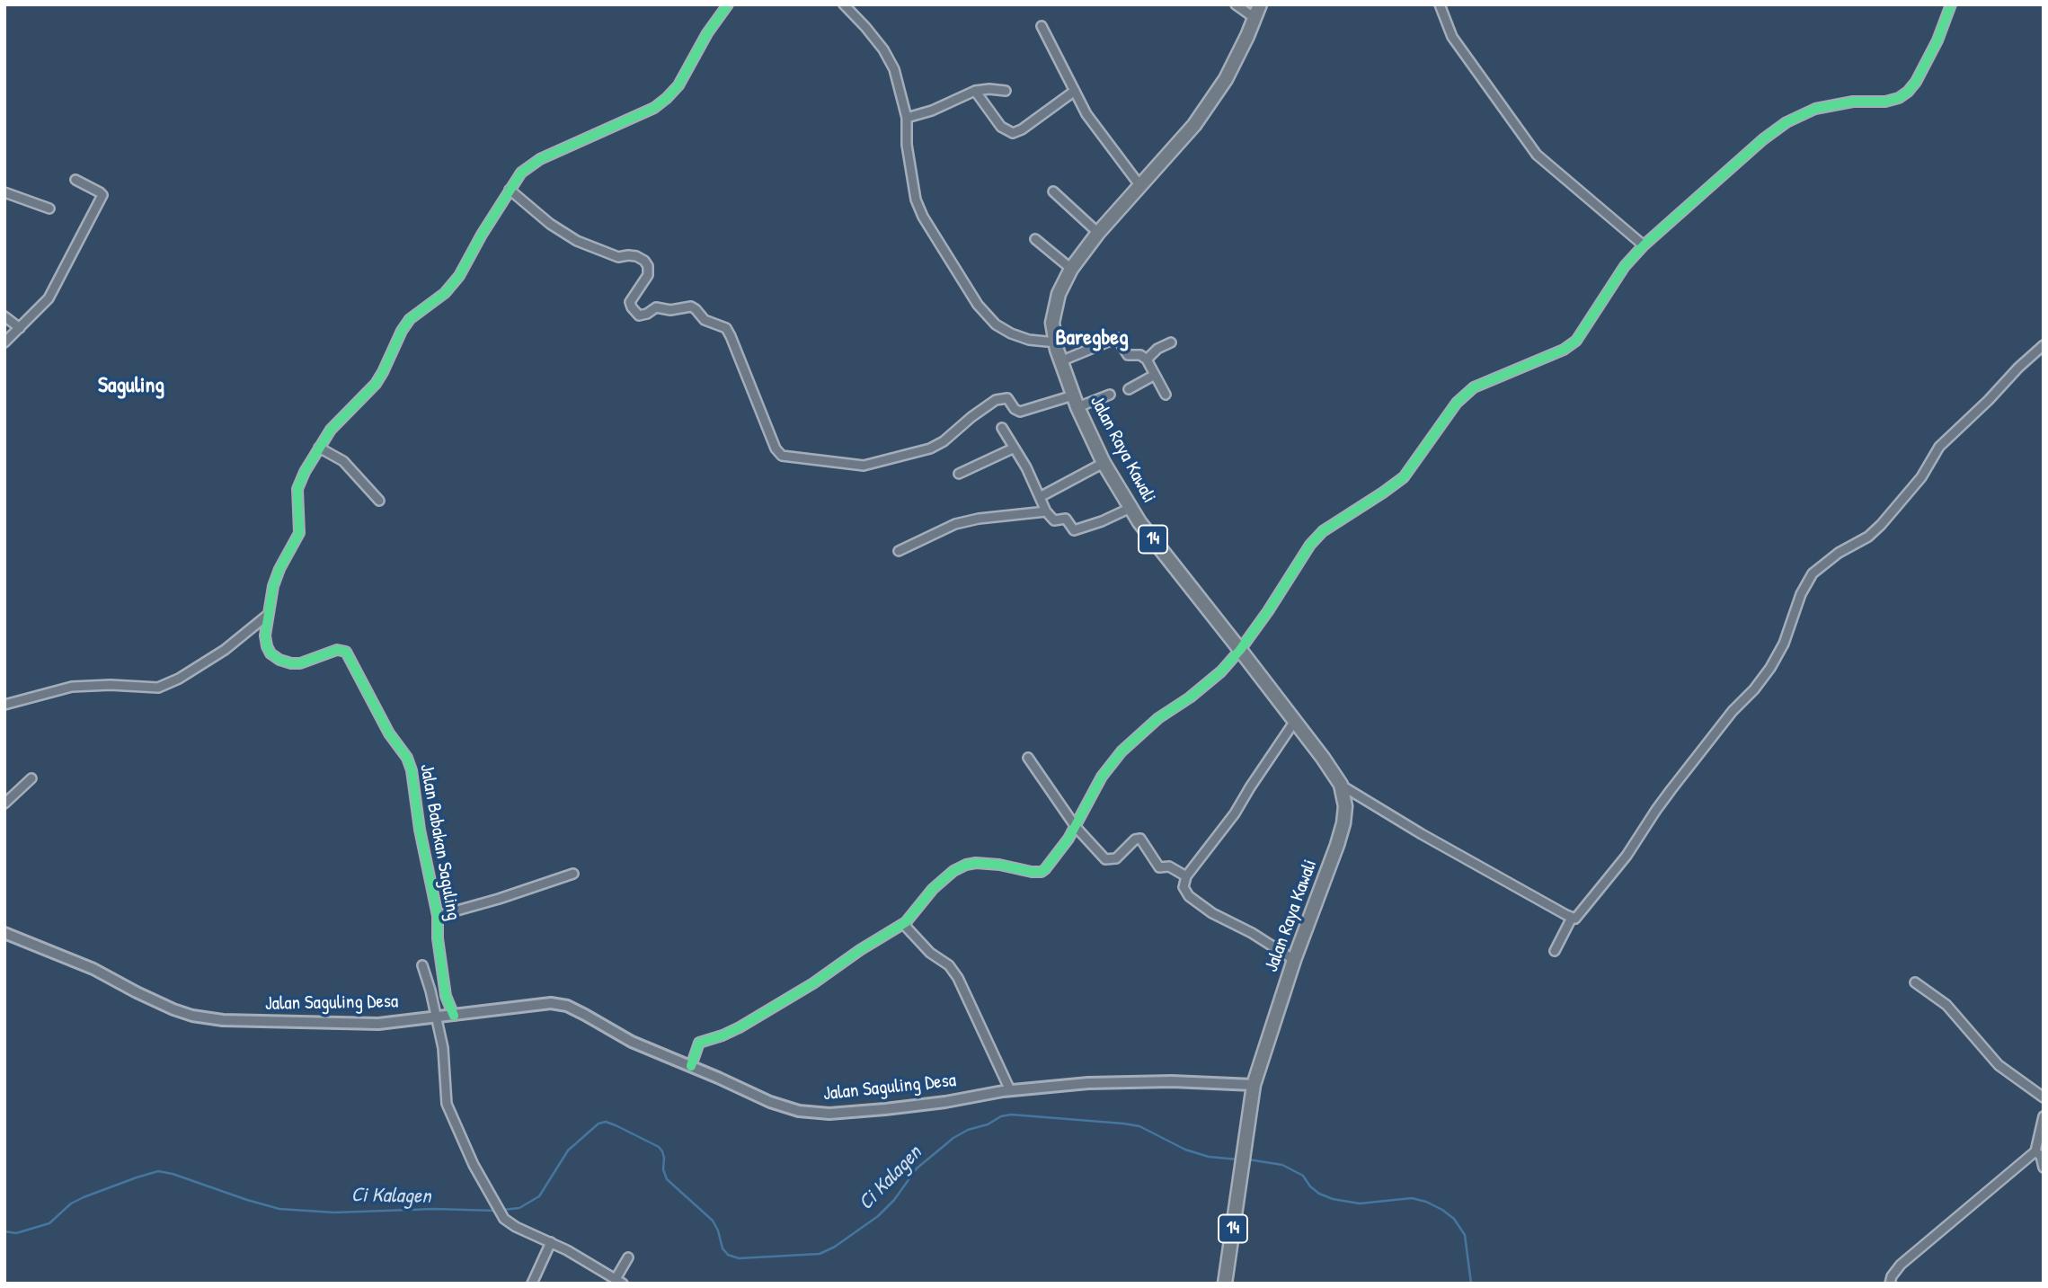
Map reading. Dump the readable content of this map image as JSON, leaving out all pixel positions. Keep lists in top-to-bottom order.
{
  "streets": {
    "highway": ["Jalan Raya Kawali", "14"],
    "street": ["Jalan Babakan Saguling", "Jalan Saguling Desa"]
  },
  "crossings": [
    ["Jalan Raya Kawali", "14"],
    ["Jalan Raya Kawali", "Jalan Saguling Desa"],
    ["14", "Jalan Saguling Desa"],
    ["Jalan Babakan Saguling", "Jalan Saguling Desa"]
  ],
  "districts": ["Baregbeg", "Saguling"],
  "water": ["Ci Kalagen"]
}
